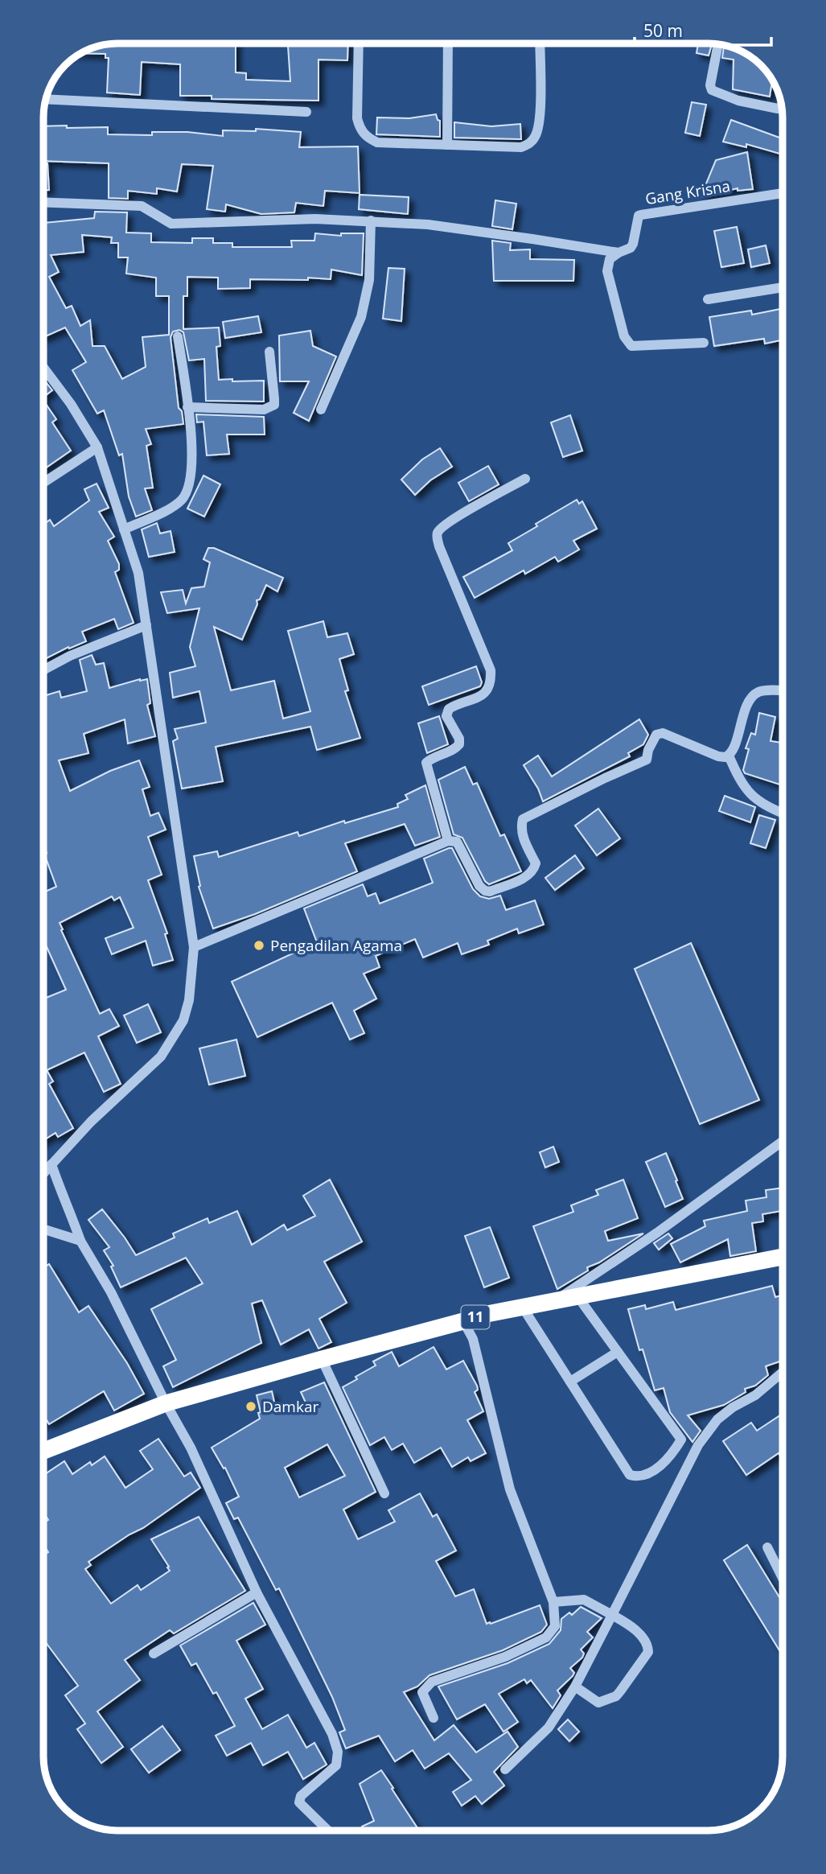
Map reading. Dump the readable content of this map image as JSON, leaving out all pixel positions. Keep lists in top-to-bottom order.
{
  "streets": {
    "highway": ["11"],
    "street": ["Gang Krisna"]
  },
  "places": ["Pengadilan Agama", "Damkar"],
  "scale_bar": "50 m"
}
